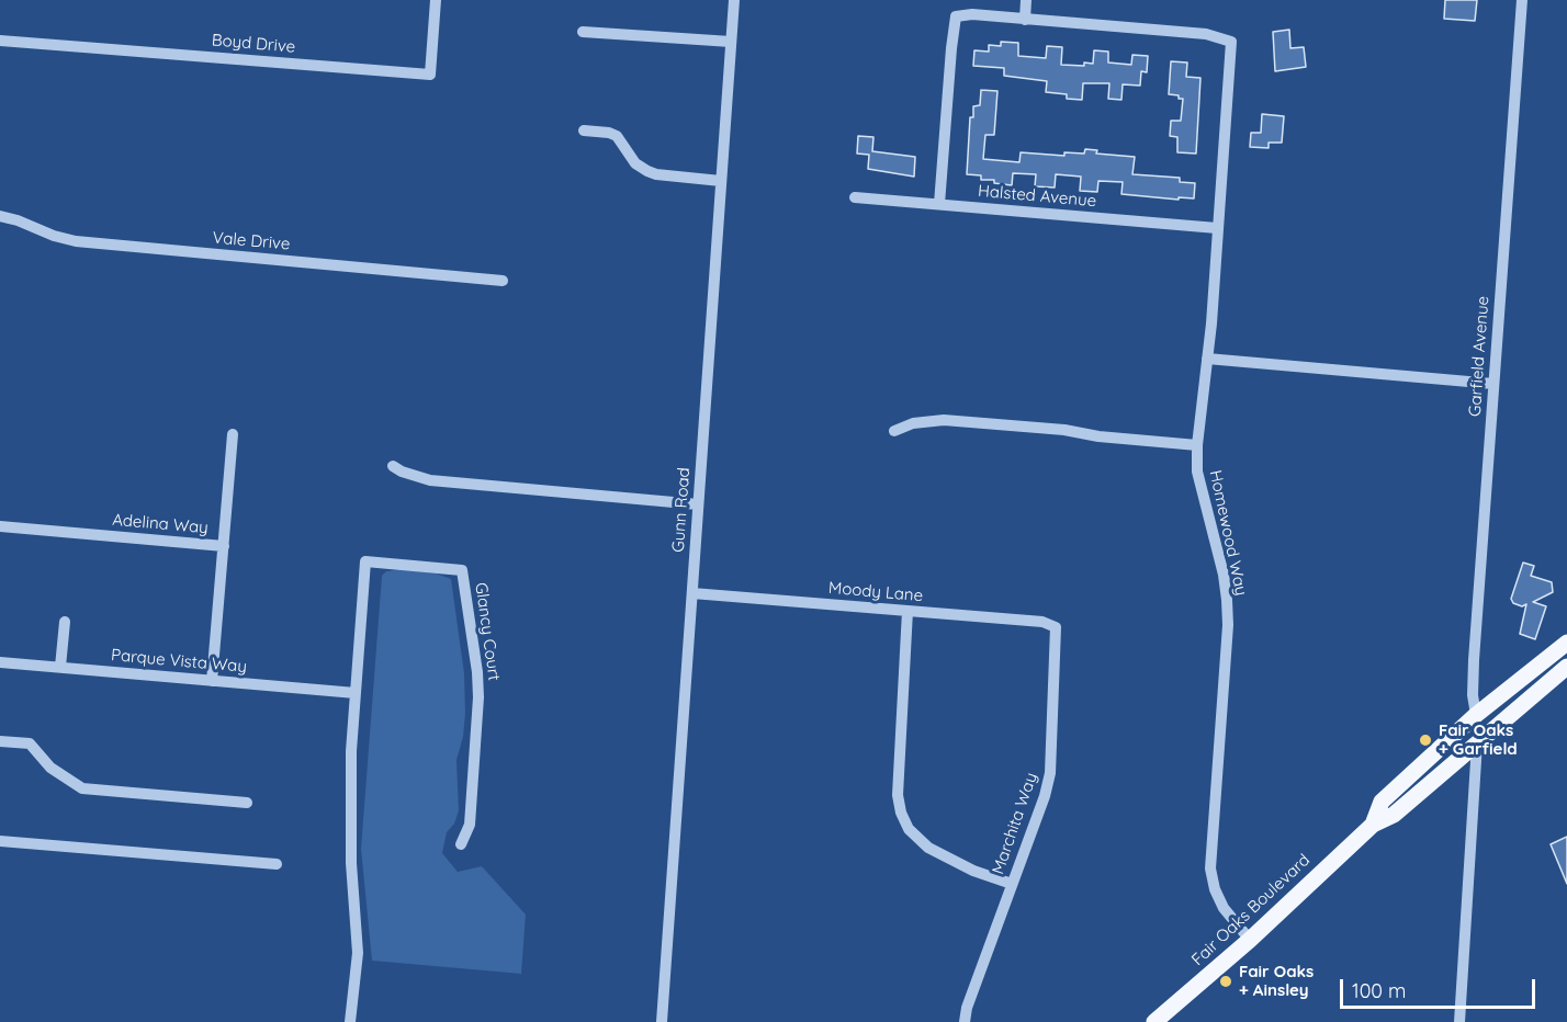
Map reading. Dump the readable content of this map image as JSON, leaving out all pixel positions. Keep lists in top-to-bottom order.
{
  "streets": {
    "main road": ["Fair Oaks Boulevard"],
    "street": [
      "Boyd Drive",
      "Halsted Avenue",
      "Vale Drive",
      "Garfield Avenue",
      "Gunn Road",
      "Adelina Way",
      "Homewood Way",
      "Moody Lane",
      "Glancy Court",
      "Parque Vista Way",
      "Marchita Way"
    ]
  },
  "crossings": [
    ["Halsted Avenue", "Homewood Way"],
    ["Gunn Road", "Moody Lane"],
    ["Adelina Way", "Parque Vista Way"],
    ["Homewood Way", "Fair Oaks Boulevard"],
    ["Moody Lane", "Marchita Way"],
    ["Glancy Court", "Parque Vista Way"]
  ],
  "places": ["Fair Oaks + Garfield", "Fair Oaks + Ainsley"],
  "scale_bar": "100 m"
}
